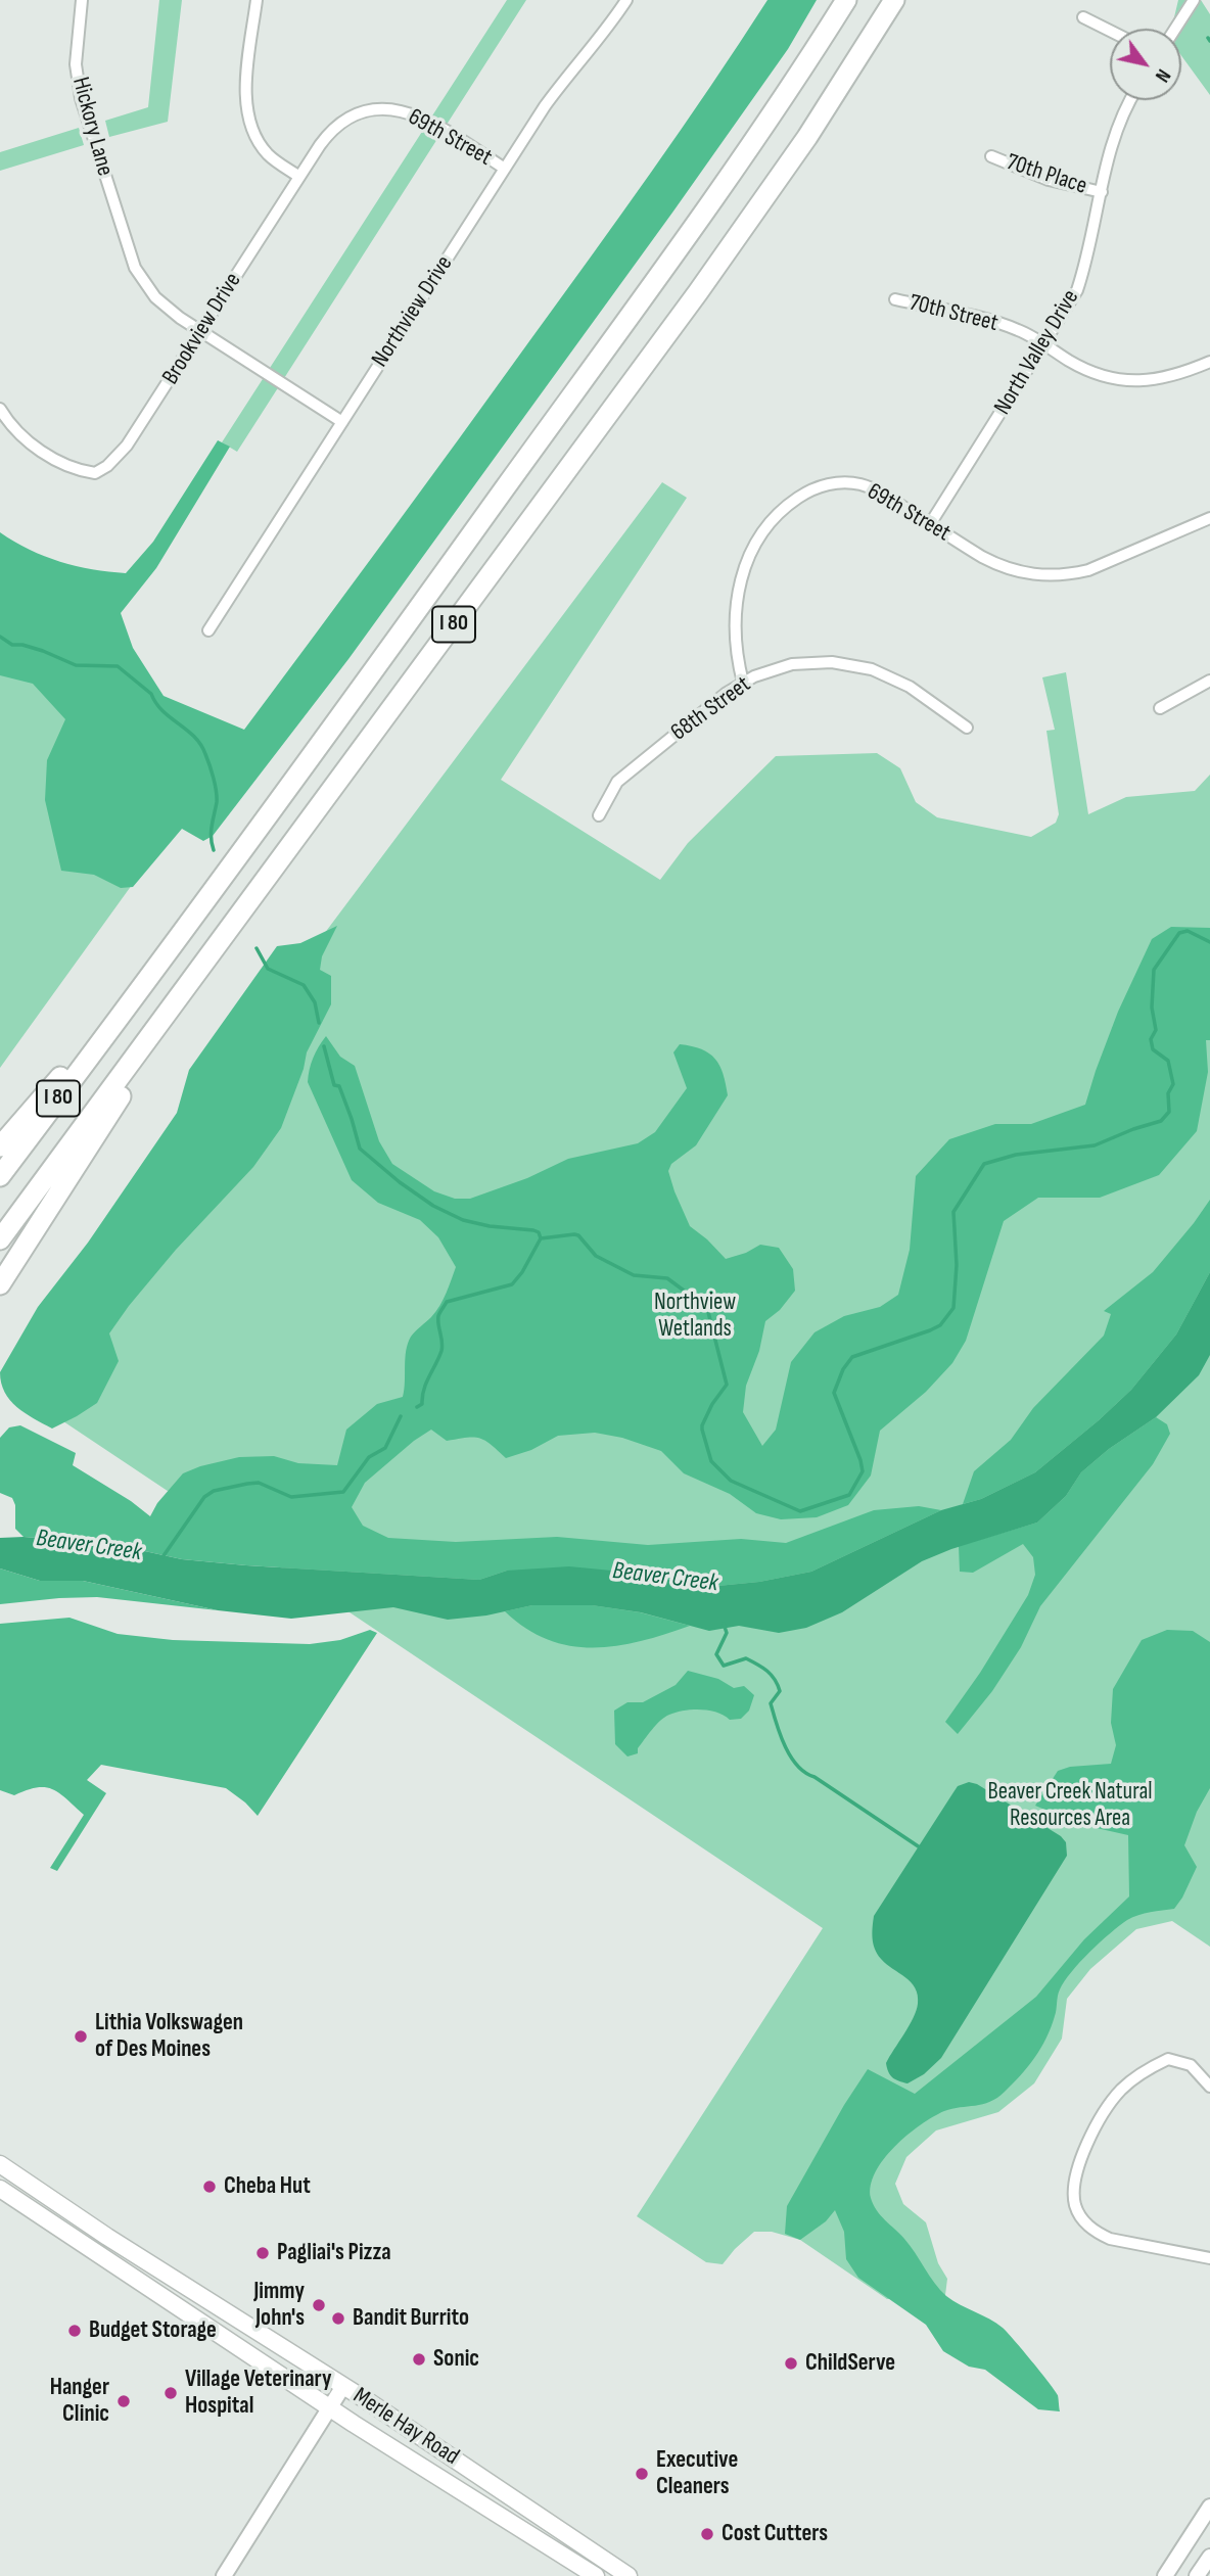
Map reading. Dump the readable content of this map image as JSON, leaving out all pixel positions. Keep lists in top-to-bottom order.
{
  "streets": {
    "highway": ["I 80"],
    "main road": ["Merle Hay Road"],
    "street": [
      "Hickory Lane",
      "69th Street",
      "70th Place",
      "Northview Drive",
      "70th Street",
      "Brookview Drive",
      "North Valley Drive",
      "68th Street"
    ]
  },
  "crossings": [
    ["Hickory Lane", "Brookview Drive"],
    ["69th Street", "Northview Drive"],
    ["69th Street", "Brookview Drive"],
    ["69th Street", "North Valley Drive"],
    ["69th Street", "68th Street"],
    ["70th Place", "North Valley Drive"],
    ["70th Street", "North Valley Drive"]
  ],
  "water": ["Beaver Creek"],
  "parks": ["Northview Wetlands", "Beaver Creek Natural Resources Area"],
  "places": [
    "Lithia Volkswagen of Des Moines",
    "Cheba Hut",
    "Pagliai's Pizza",
    "Jimmy John's",
    "Bandit Burrito",
    "Budget Storage",
    "Sonic",
    "ChildServe",
    "Village Veterinary Hospital",
    "Hanger Clinic",
    "Executive Cleaners",
    "Cost Cutters"
  ],
  "north": "bottom right"
}
